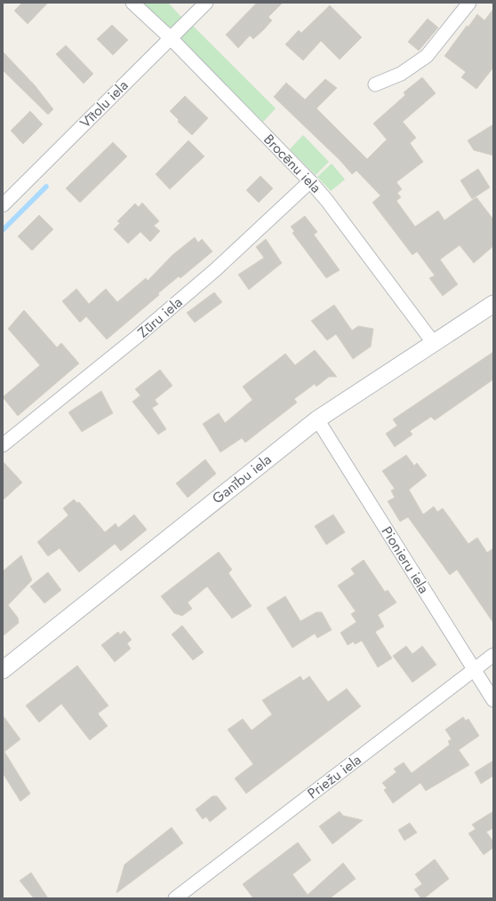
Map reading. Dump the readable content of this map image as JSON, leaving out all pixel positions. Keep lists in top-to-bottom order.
{
  "streets": {
    "street": [
      "Vītolu iela",
      "Brocēnu iela",
      "Zūru iela",
      "Ganību iela",
      "Pionieru iela",
      "Priežu iela"
    ]
  },
  "crossings": [
    ["Vītolu iela", "Brocēnu iela"],
    ["Brocēnu iela", "Zūru iela"],
    ["Brocēnu iela", "Ganību iela"],
    ["Ganību iela", "Pionieru iela"],
    ["Pionieru iela", "Priežu iela"]
  ]
}
